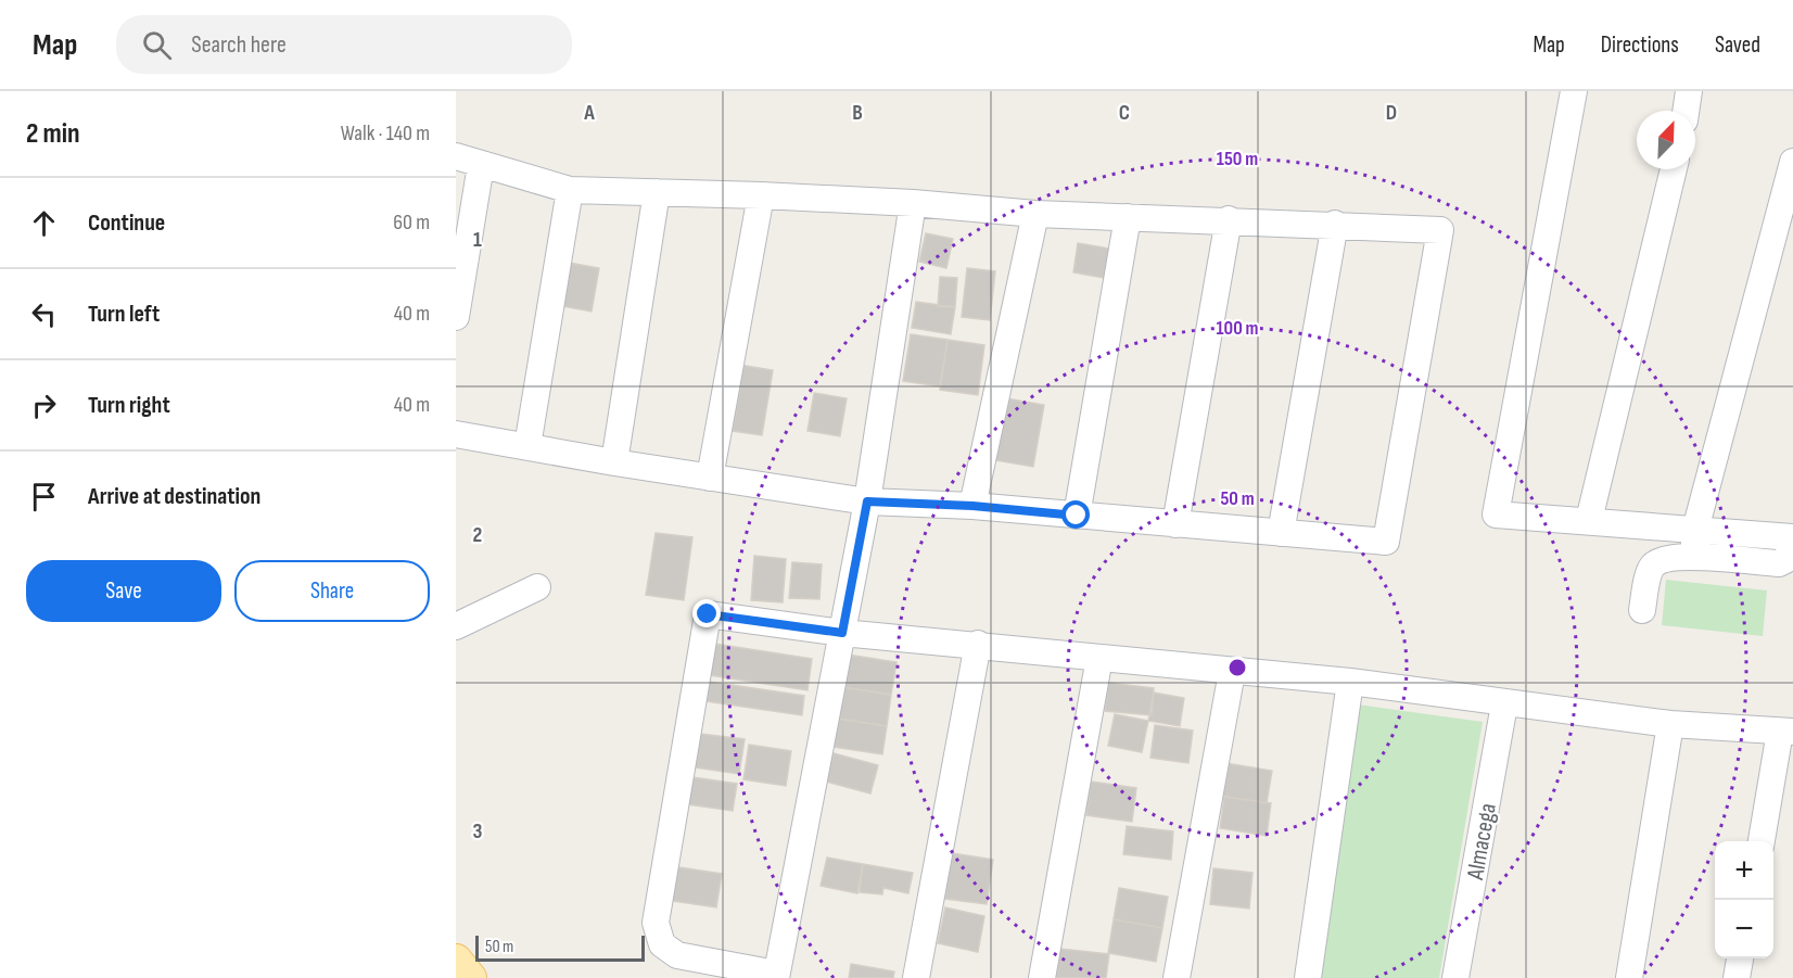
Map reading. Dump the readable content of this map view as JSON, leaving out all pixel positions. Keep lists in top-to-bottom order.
{
  "streets": {
    "street": ["Almacega"]
  },
  "scale_bar": "50 m",
  "north": "top right",
  "page": {
    "header": "Map",
    "search": "Search here",
    "nav": ["Map", "Directions", "Saved"],
    "heading": ["2 min", "Walk · 140 m"],
    "list": [
      ["Continue", "60 m"],
      ["Turn left", "40 m"],
      ["Turn right", "40 m"],
      "Arrive at destination"
    ],
    "buttons": ["Save", "Share"],
    "map_buttons": ["+", "−"],
    "scale": "50 m"
  },
  "grid": {
    "columns": [
      "A",
      "B",
      "C",
      "D"
    ],
    "rows": ["1", "2", "3"]
  },
  "rings": ["150 m", "100 m", "50 m"]
}
